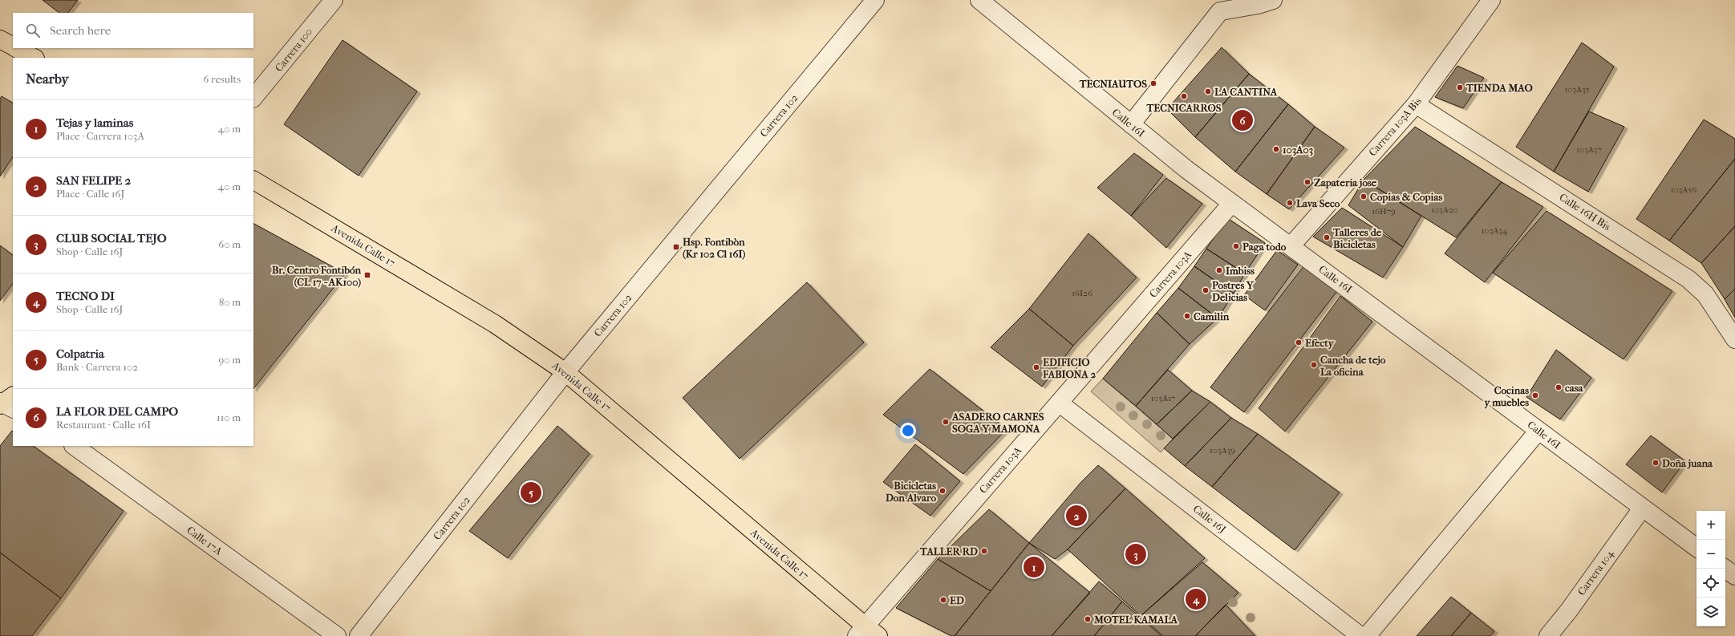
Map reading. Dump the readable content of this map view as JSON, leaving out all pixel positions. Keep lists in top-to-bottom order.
{
  "streets": {
    "main road": ["Avenida Calle 17"],
    "street": [
      "Carrera 100",
      "Carrera 102",
      "Calle 16I",
      "Carrera 103A Bis",
      "Calle 16H Bis",
      "Carrera 103A",
      "Calle 16J",
      "Calle 17A",
      "Carrera 104"
    ]
  },
  "crossings": [
    ["Carrera 102", "Avenida Calle 17"],
    ["Calle 16I", "Carrera 103A Bis"],
    ["Calle 16I", "Carrera 103A"],
    ["Calle 16I", "Carrera 104"],
    ["Carrera 103A Bis", "Calle 16H Bis"],
    ["Avenida Calle 17", "Carrera 103A"],
    ["Carrera 103A", "Calle 16J"]
  ],
  "places": {
    "other": [
      "TECNIAUTOS",
      "TIENDA MAO",
      "LA CANTINA",
      "TECNICARROS",
      "103A03",
      "Zapateria jose",
      "Copias & Copias",
      "Lava Seco",
      "Talleres de Bicicletas",
      "Paga todo",
      "Imbiss",
      "Postres Y Delicias",
      "Camilin",
      "Efecty",
      "Cancha de tejo La oficina",
      "EDIFICIO FABIONA 2",
      "casa",
      "Cocinas y muebles",
      "ASADERO CARNES SOGA Y MAMONA",
      "Doña juana",
      "Bicicletas Don Alvaro",
      "TALLER RD",
      "ED",
      "MOTEL KAMALA"
    ],
    "transit": ["Hsp. Fontibòn (Kr 102 Cl 16I)", "Br. Centro Fontibón (CL 17 - AK100)"]
  },
  "house_numbers": [
    "103A35",
    "103A37",
    "103A56",
    "103A20",
    "16H79",
    "103A34",
    "16I26",
    "103A17",
    "103A39"
  ],
  "page": {
    "search": "Search here",
    "heading": ["Nearby", "6 results"],
    "list": [
      {
        "mark": "1",
        "name": "Tejas y laminas",
        "note": "Place · Carrera 103A",
        "value": "40 m"
      },
      {
        "mark": "2",
        "name": "SAN FELIPE 2",
        "note": "Place · Calle 16J",
        "value": "40 m"
      },
      {
        "mark": "3",
        "name": "CLUB SOCIAL TEJO",
        "note": "Shop · Calle 16J",
        "value": "60 m"
      },
      {
        "mark": "4",
        "name": "TECNO DI",
        "note": "Shop · Calle 16J",
        "value": "80 m"
      },
      {
        "mark": "5",
        "name": "Colpatria",
        "note": "Bank · Carrera 102",
        "value": "90 m"
      },
      {
        "mark": "6",
        "name": "LA FLOR DEL CAMPO",
        "note": "Restaurant · Calle 16I",
        "value": "110 m"
      }
    ],
    "pins": [
      "6",
      "5",
      "2",
      "3",
      "1",
      "4"
    ],
    "map_buttons": ["+", "−"]
  }
}
